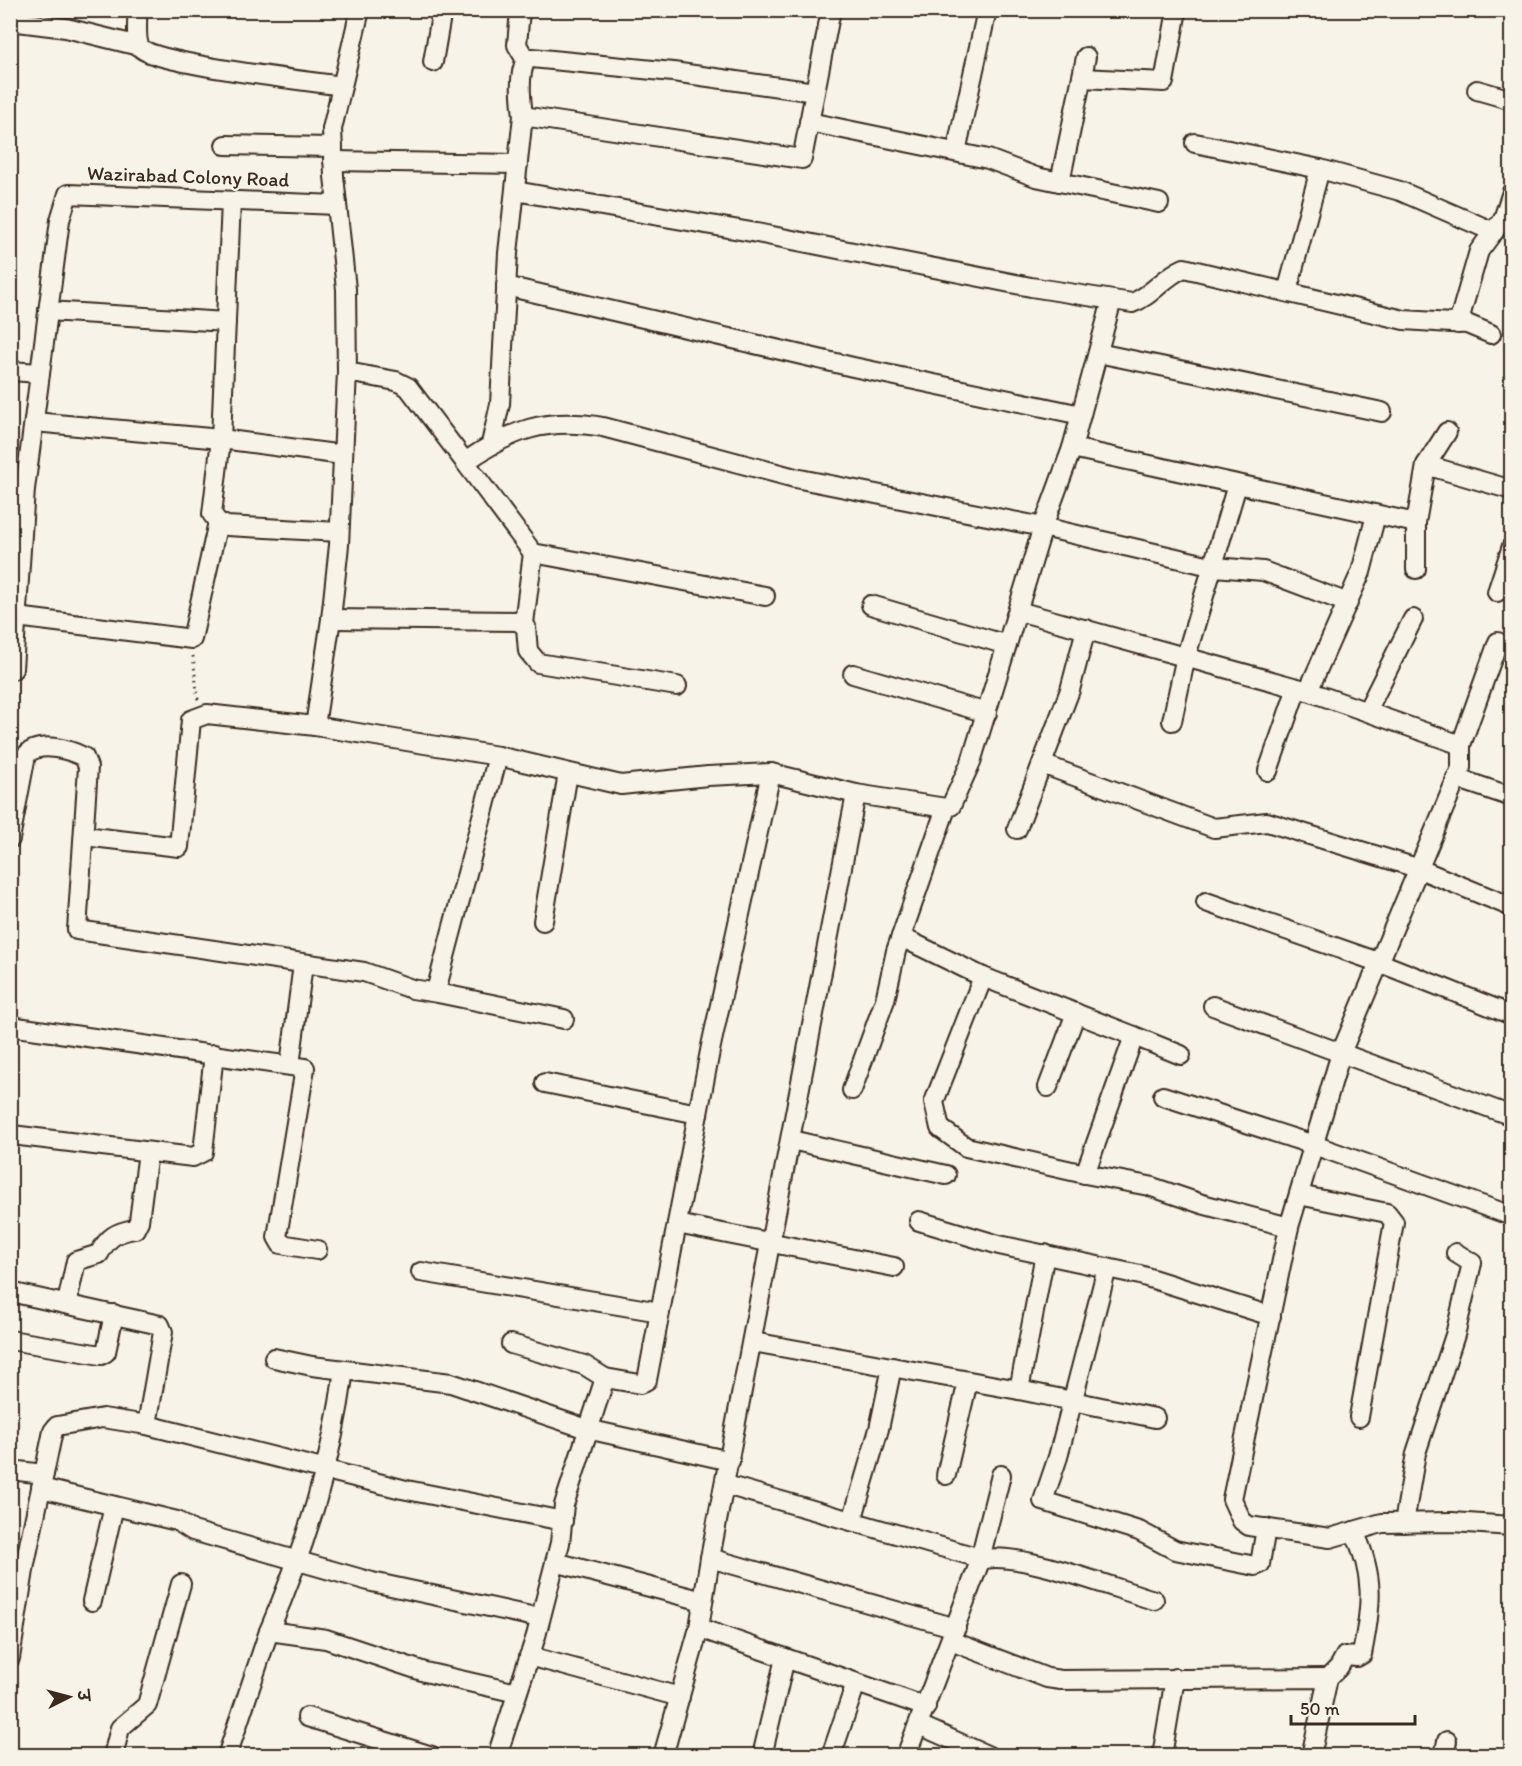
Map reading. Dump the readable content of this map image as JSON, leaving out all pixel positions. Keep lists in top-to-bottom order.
{
  "streets": {
    "street": ["Wazirabad Colony Road"]
  },
  "scale_bar": "50 m",
  "north": "right"
}
